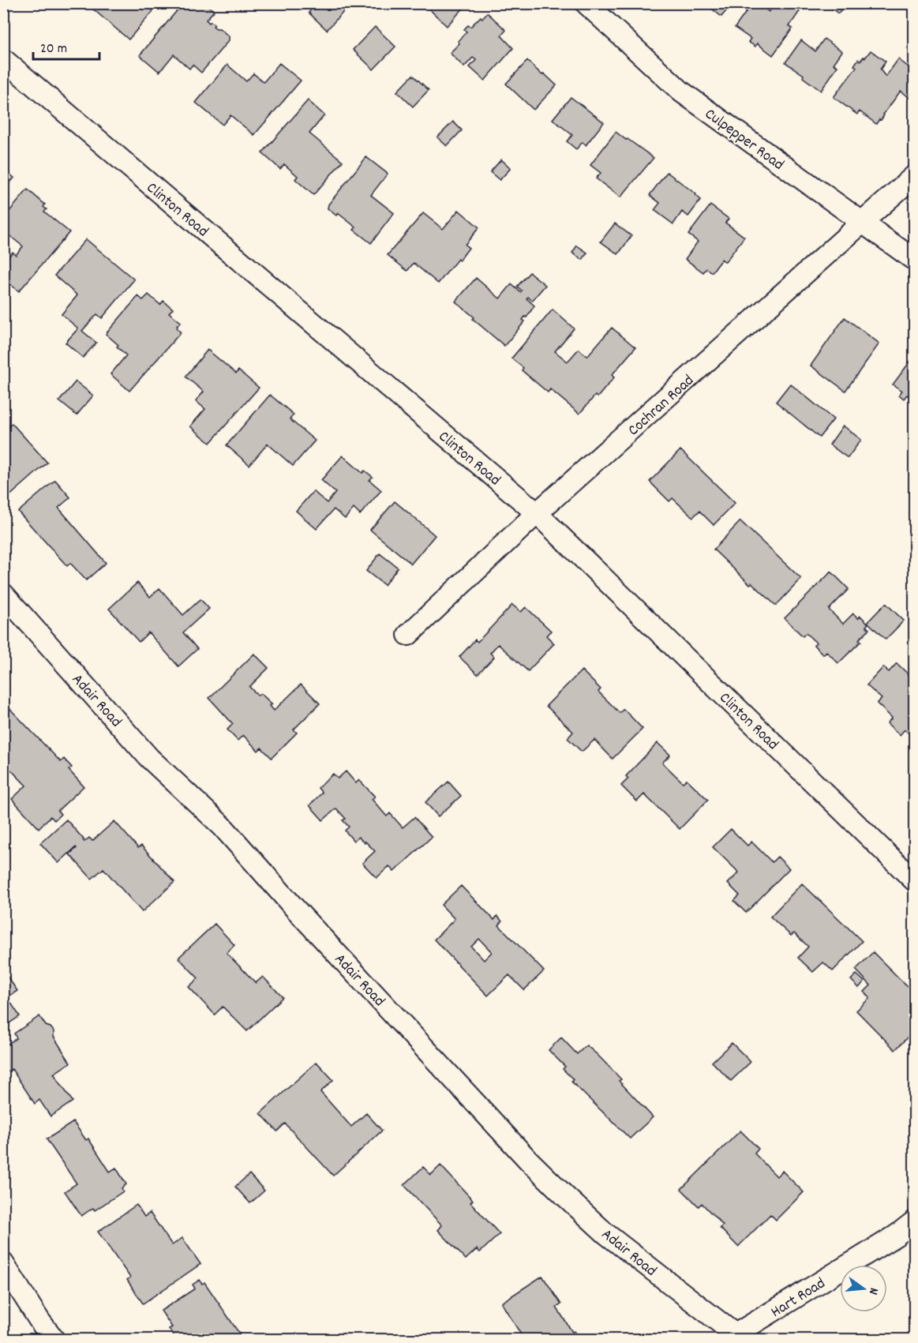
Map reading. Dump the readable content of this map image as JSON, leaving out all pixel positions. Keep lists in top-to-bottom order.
{
  "streets": {
    "street": [
      "Culpepper Road",
      "Clinton Road",
      "Cochran Road",
      "Adair Road",
      "Hart Road"
    ]
  },
  "crossings": [
    ["Culpepper Road", "Cochran Road"],
    ["Clinton Road", "Cochran Road"],
    ["Adair Road", "Hart Road"]
  ],
  "scale_bar": "20 m",
  "north": "right"
}
